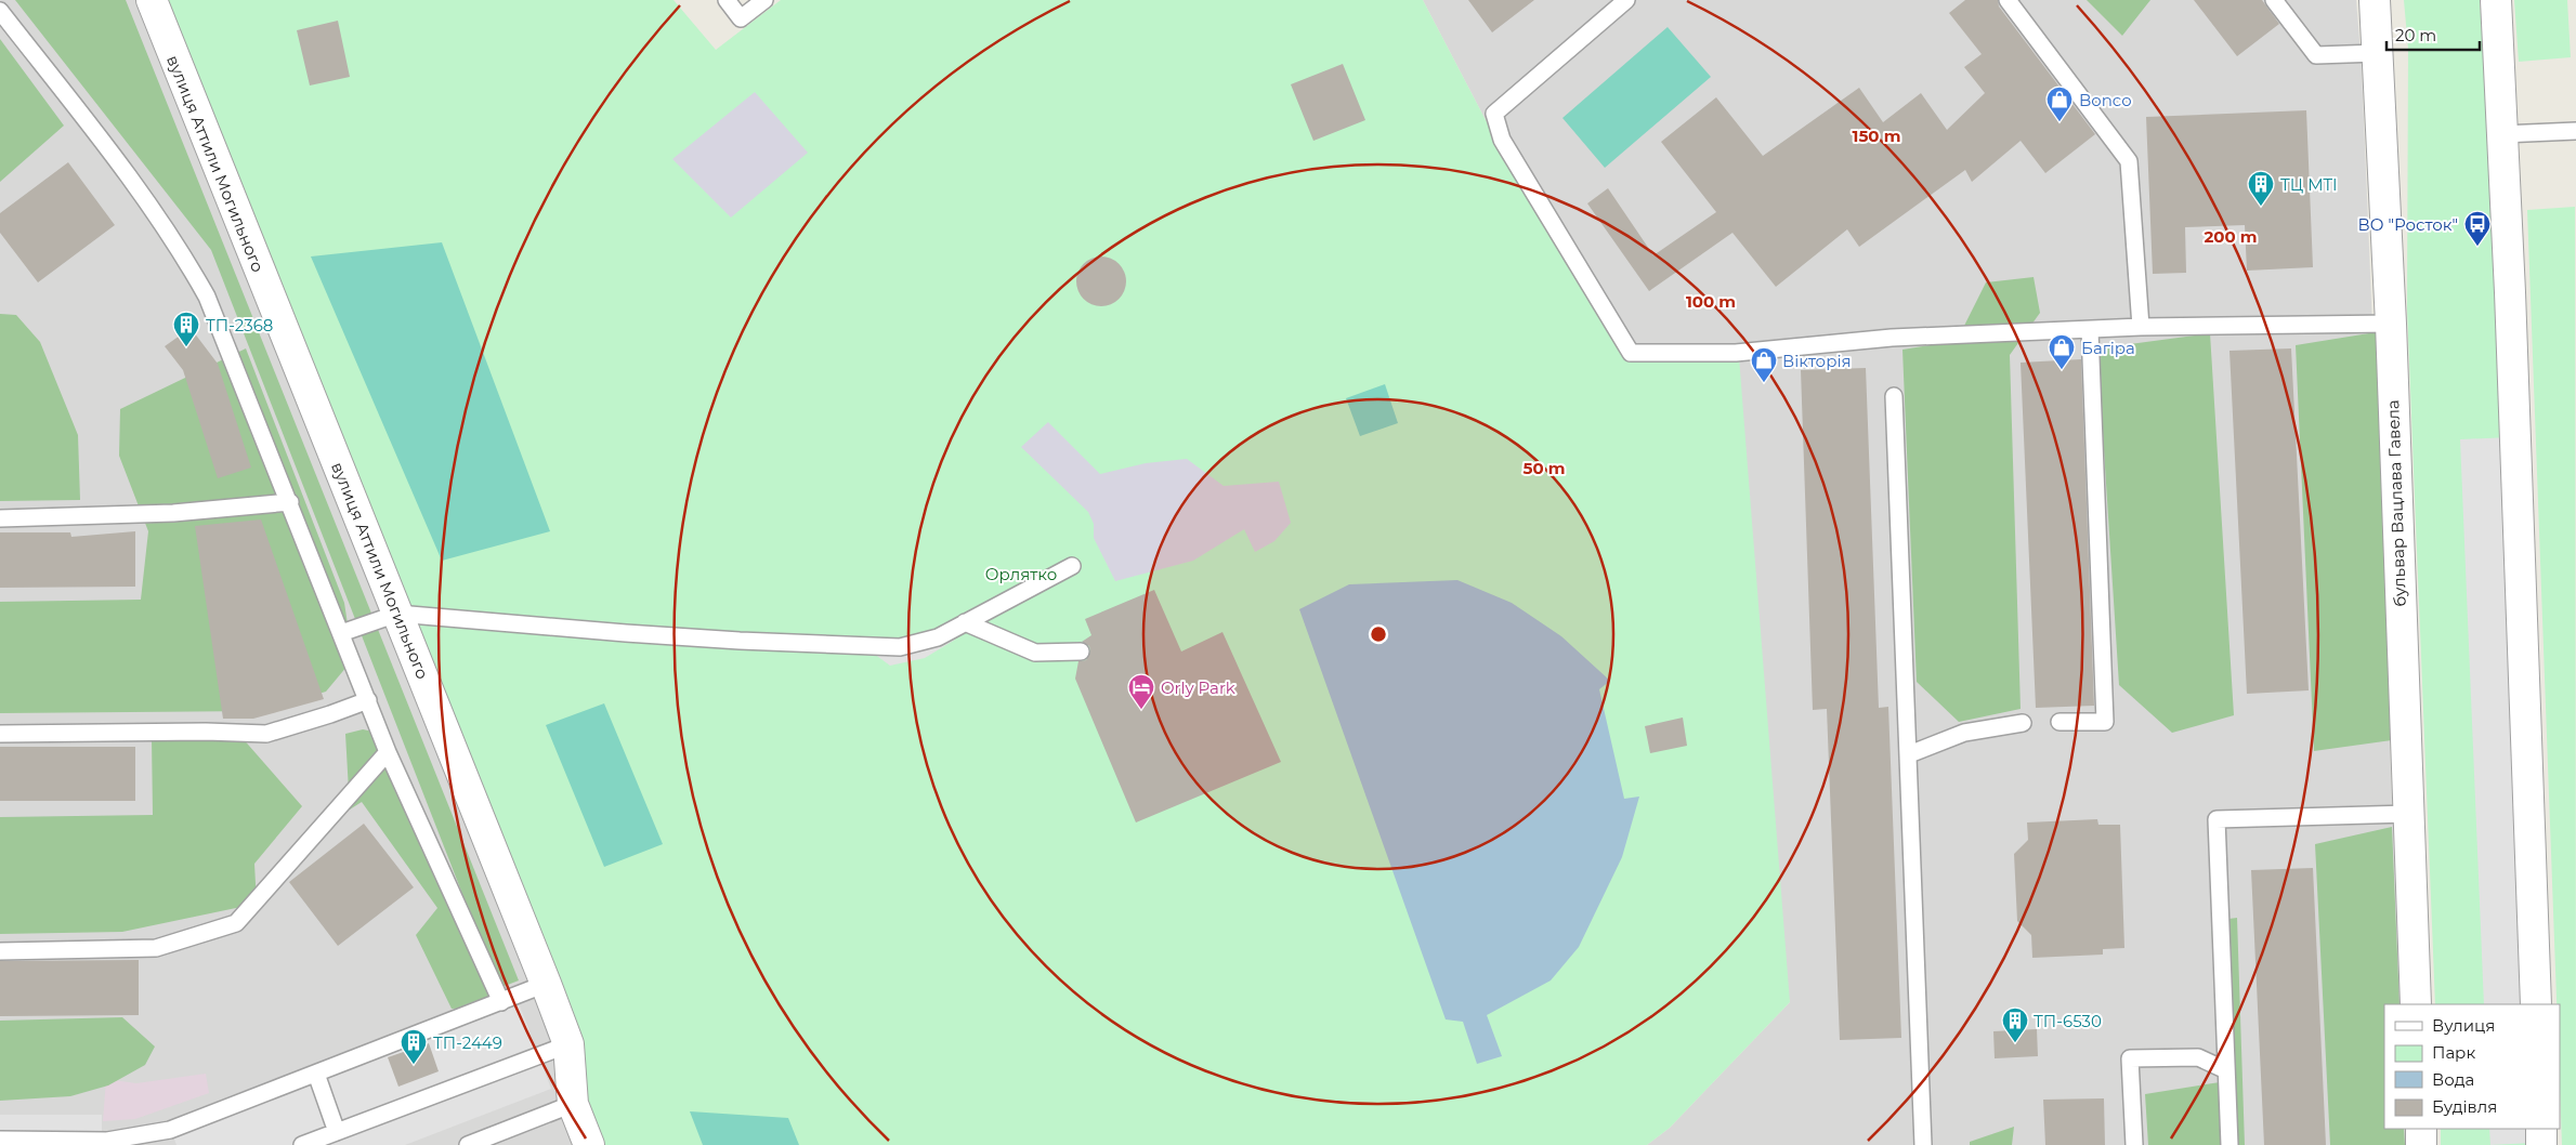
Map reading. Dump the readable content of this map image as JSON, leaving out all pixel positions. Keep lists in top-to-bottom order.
{
  "streets": {
    "street": ["вулиця Аттили Могильного", "бульвар Вацлава Гавела"]
  },
  "parks": ["Орлятко"],
  "places": {
    "shop": ["Bonco", "Багіра", "Вікторія"],
    "building": [
      "ТЦ MTI",
      "ТП-2368",
      "ТП-6530",
      "ТП-2449"
    ],
    "bus stop": ["ВО \"Росток\""],
    "hotel": ["Orly Park"]
  },
  "legend": [
    "Вулиця",
    "Парк",
    "Вода",
    "Будівля"
  ],
  "scale_bar": "20 m",
  "rings": [
    "150 m",
    "200 m",
    "100 m",
    "50 m"
  ]
}
